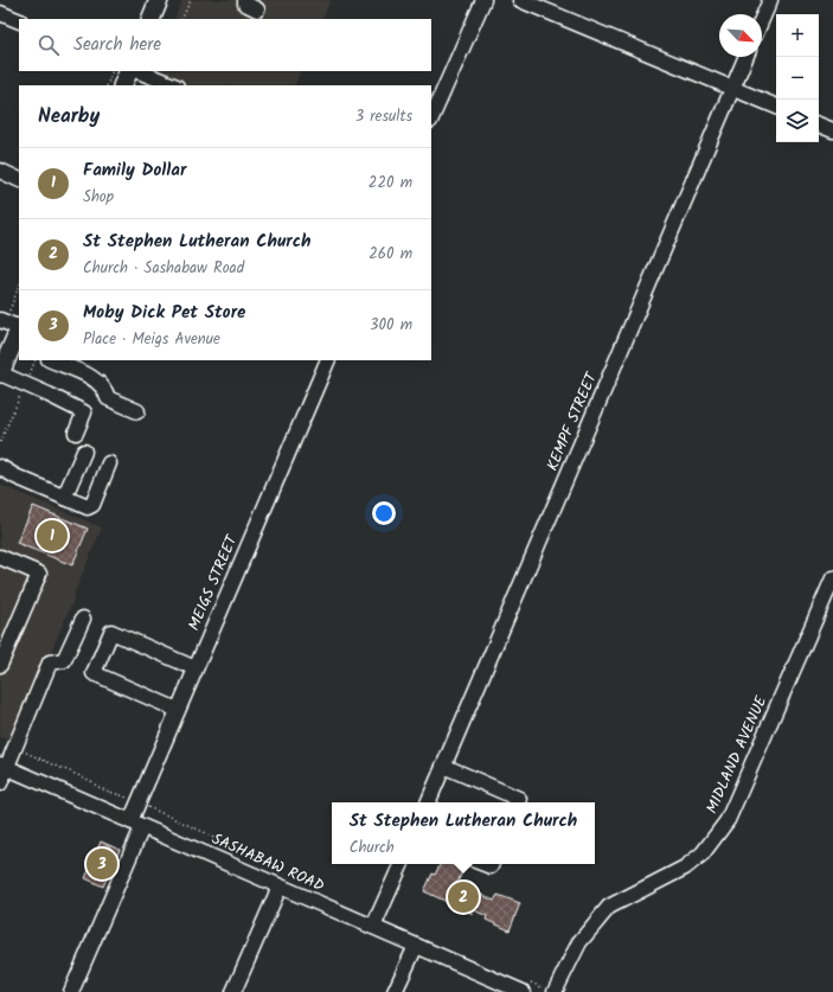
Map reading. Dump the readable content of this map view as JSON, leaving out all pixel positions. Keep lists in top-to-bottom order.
{
  "streets": {
    "street": [
      "KEMPF STREET",
      "MEIGS STREET",
      "MIDLAND AVENUE",
      "SASHABAW ROAD"
    ]
  },
  "crossings": [
    ["MEIGS STREET", "SASHABAW ROAD"]
  ],
  "north": "bottom right",
  "page": {
    "map_buttons": ["+", "−"],
    "search": "Search here",
    "heading": ["Nearby", "3 results"],
    "list": [
      {
        "mark": "1",
        "name": "Family Dollar",
        "note": "Shop",
        "value": "220 m"
      },
      {
        "mark": "2",
        "name": "St Stephen Lutheran Church",
        "note": "Church · Sashabaw Road",
        "value": "260 m"
      },
      {
        "mark": "3",
        "name": "Moby Dick Pet Store",
        "note": "Place · Meigs Avenue",
        "value": "300 m"
      }
    ],
    "pins": ["1", "3", "2"],
    "popup": ["St Stephen Lutheran Church", "Church"]
  }
}
